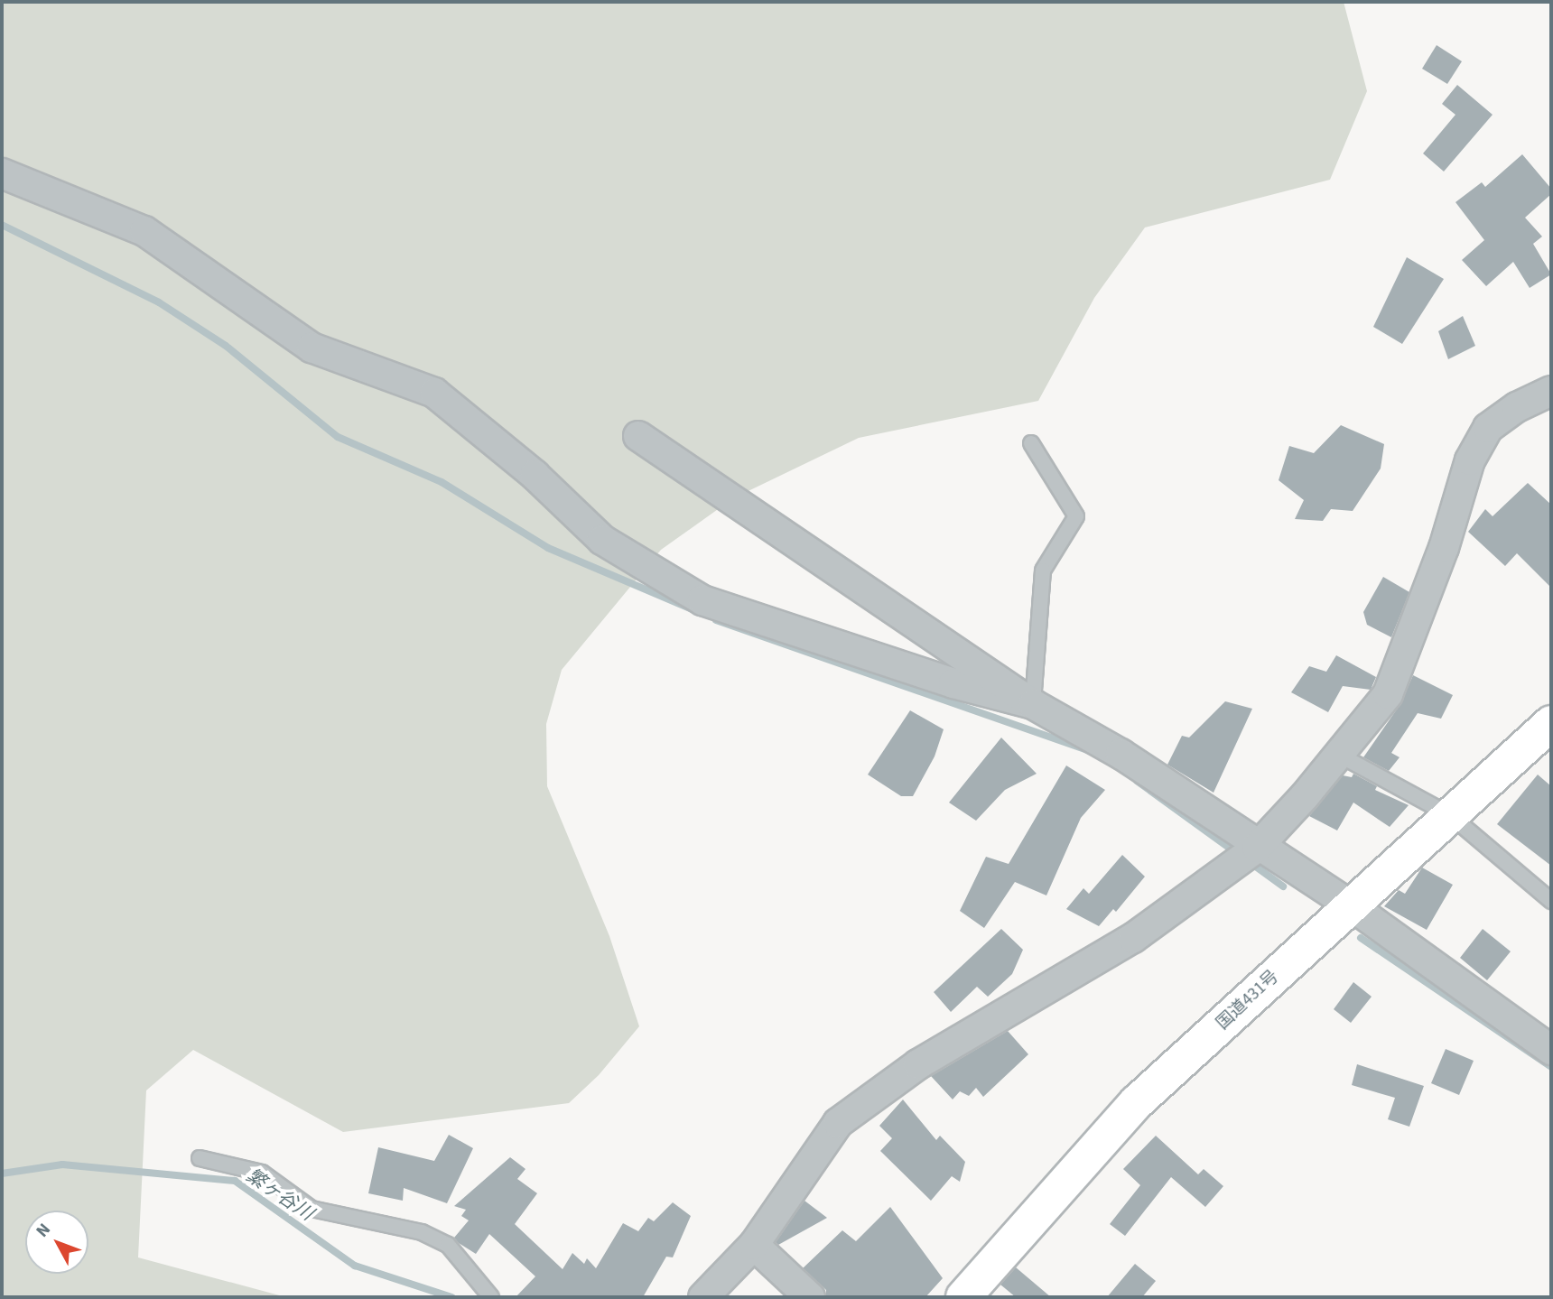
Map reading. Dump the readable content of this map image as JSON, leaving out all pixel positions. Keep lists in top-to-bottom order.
{
  "streets": {
    "highway": ["国道431号"]
  },
  "water": ["繁ヶ谷川"],
  "north": "top left"
}
